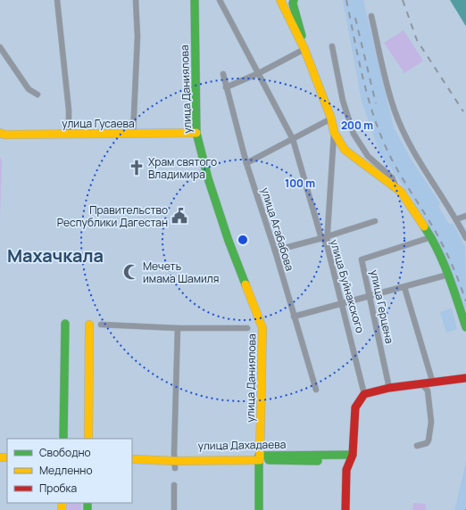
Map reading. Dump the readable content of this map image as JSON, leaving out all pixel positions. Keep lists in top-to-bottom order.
{
  "streets": {
    "street": [
      "улица Даниялова",
      "улица Гусаева",
      "улица Агабабова",
      "улица Буйнакского",
      "улица Герцена",
      "улица Дахадаева"
    ]
  },
  "crossings": [
    ["улица Даниялова", "улица Гусаева"],
    ["улица Даниялова", "улица Дахадаева"]
  ],
  "districts": ["Махачкала"],
  "places": {
    "church": ["Храм святого Владимира"],
    "public building": ["Правительство Республики Дагестан"],
    "mosque": ["Мечеть имама Шамиля"]
  },
  "legend": ["Свободно", "Медленно", "Пробка"],
  "rings": ["200 m", "100 m"]
}
